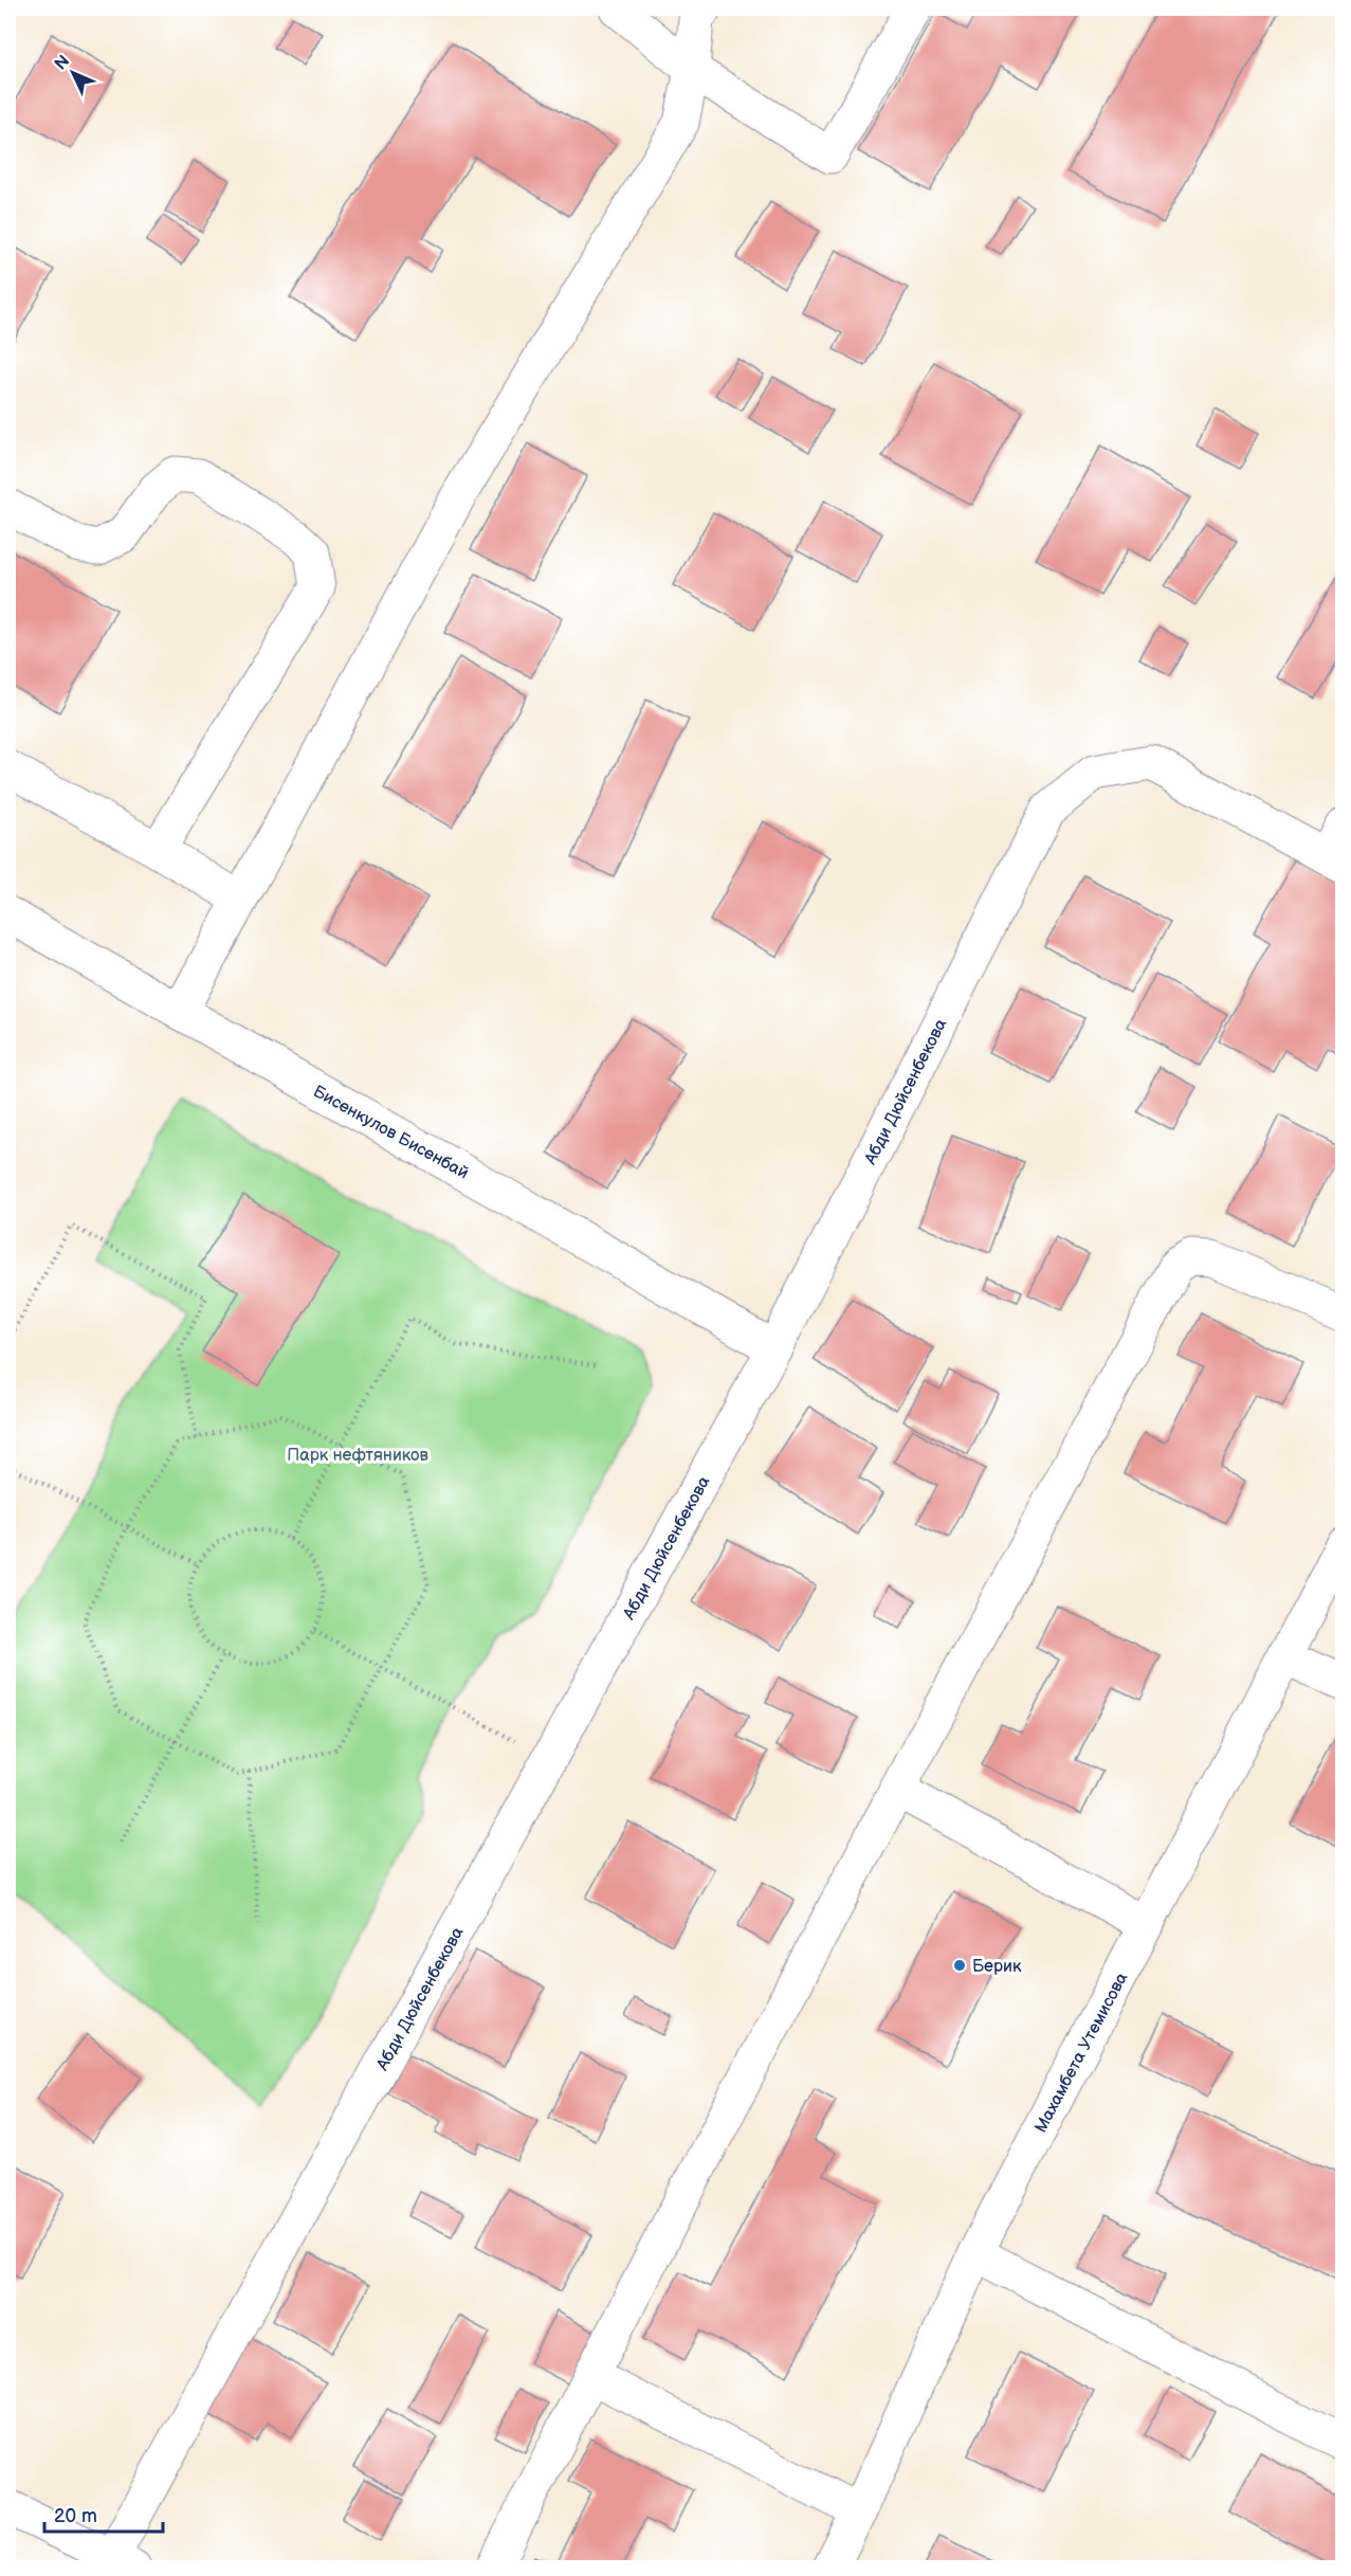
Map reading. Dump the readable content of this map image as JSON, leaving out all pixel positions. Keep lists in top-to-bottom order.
{
  "streets": {
    "street": ["Абди Дюйсенбекова", "Бисенкулов Бисенбай", "Махамбета Утемисова"]
  },
  "crossings": [
    ["Абди Дюйсенбекова", "Бисенкулов Бисенбай"]
  ],
  "parks": ["Парк нефтяников"],
  "places": ["Берик"],
  "scale_bar": "20 m",
  "north": "top left"
}
